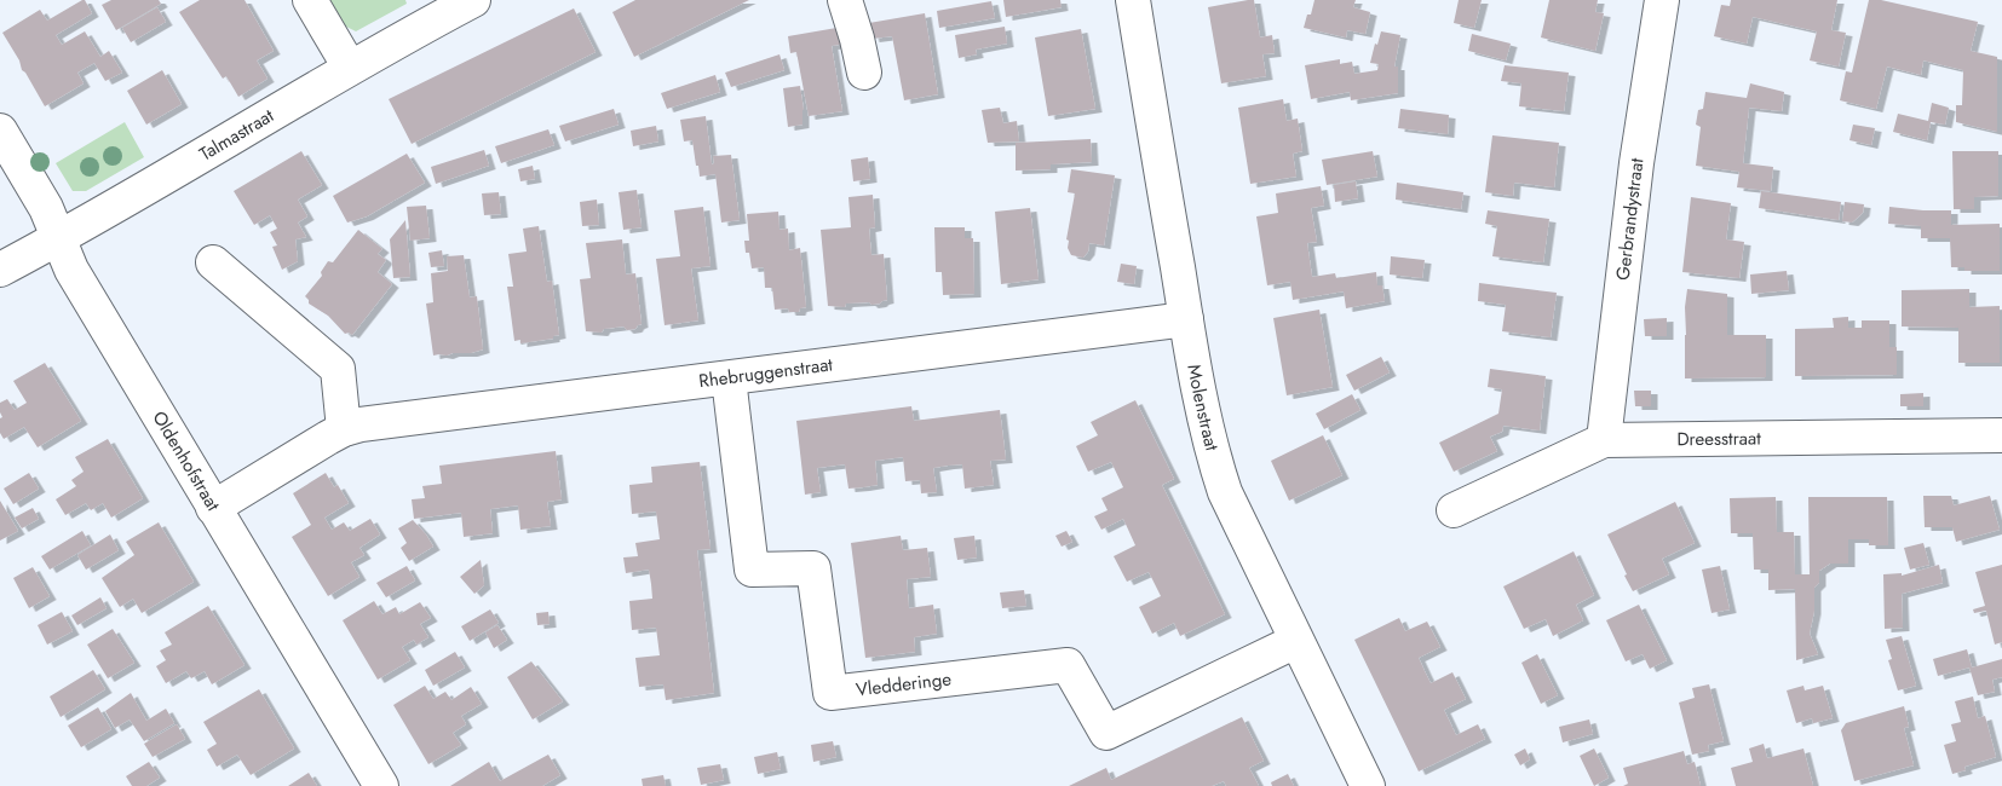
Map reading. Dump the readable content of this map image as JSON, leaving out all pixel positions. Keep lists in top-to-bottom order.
{
  "streets": {
    "street": [
      "Talmastraat",
      "Gerbrandystraat",
      "Rhebruggenstraat",
      "Molenstraat",
      "Dreesstraat",
      "Oldenhofstraat",
      "Vledderinge"
    ]
  },
  "crossings": [
    ["Talmastraat", "Oldenhofstraat"],
    ["Gerbrandystraat", "Dreesstraat"],
    ["Rhebruggenstraat", "Molenstraat"],
    ["Rhebruggenstraat", "Oldenhofstraat"],
    ["Rhebruggenstraat", "Vledderinge"],
    ["Molenstraat", "Vledderinge"]
  ]
}
